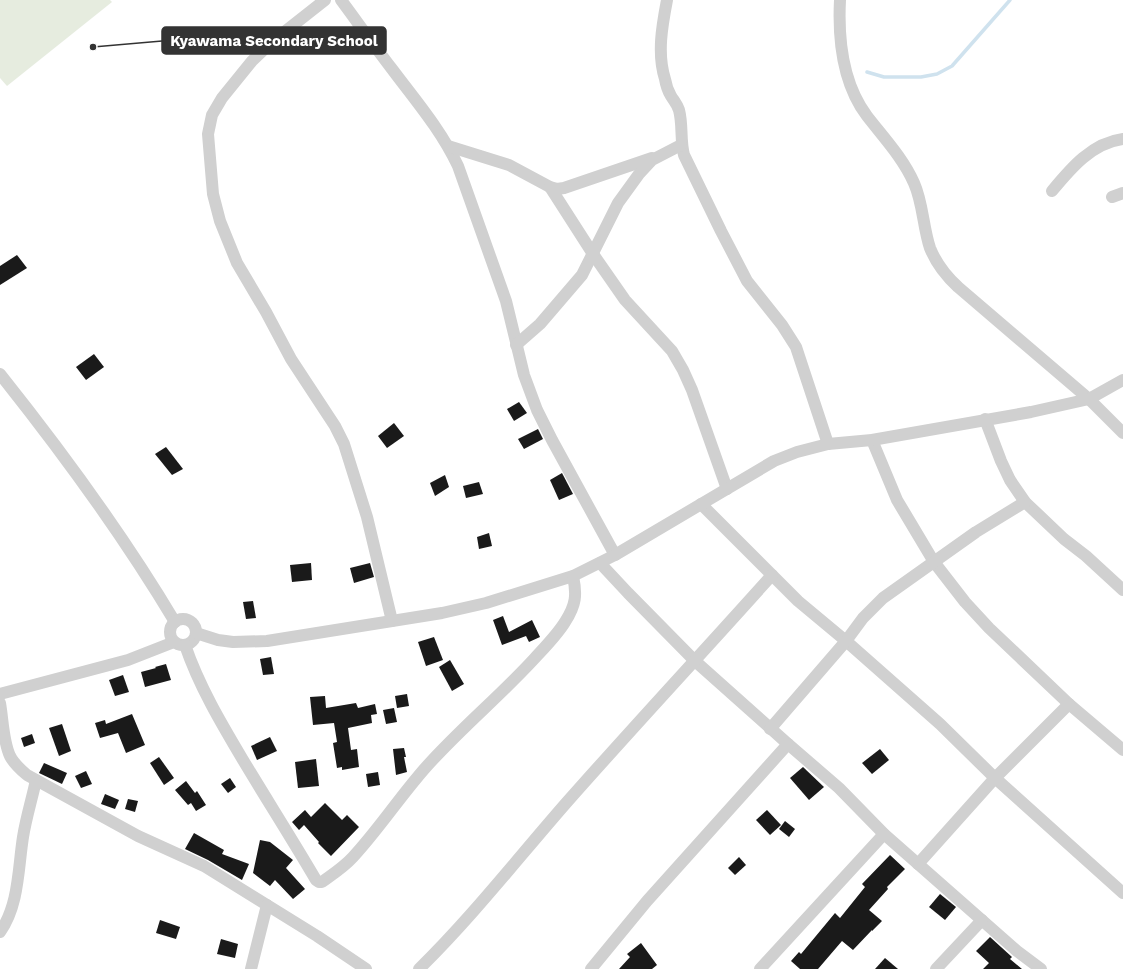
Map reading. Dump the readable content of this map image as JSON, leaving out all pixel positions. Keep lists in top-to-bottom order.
{
  "places": ["Kyawama Secondary School"]
}
